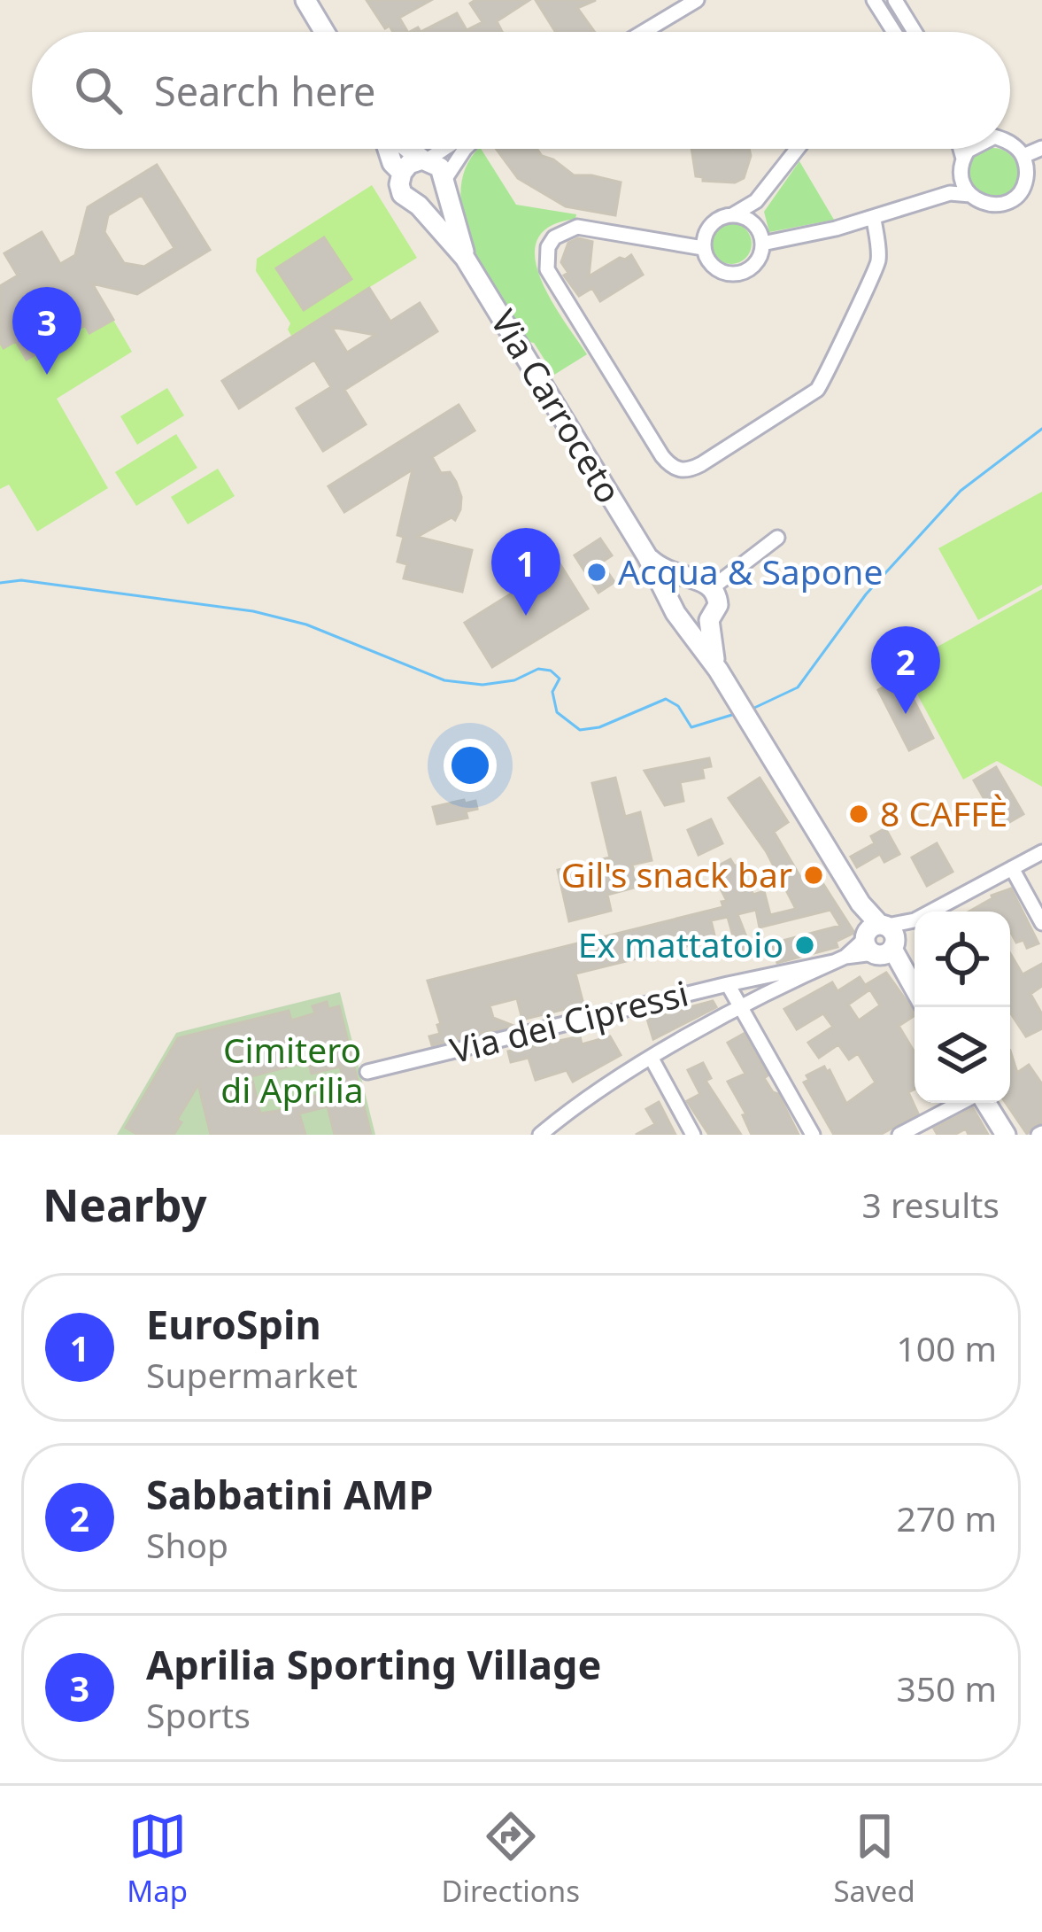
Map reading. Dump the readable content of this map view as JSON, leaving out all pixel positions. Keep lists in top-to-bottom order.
{
  "streets": {
    "street": ["Via Carroceto", "Via dei Cipressi"]
  },
  "crossings": [
    ["Via Carroceto", "Via dei Cipressi"]
  ],
  "parks": ["Cimitero di Aprilia"],
  "places": [
    "Acqua & Sapone",
    "8 CAFFÈ",
    "Gil's snack bar",
    "Ex mattatoio"
  ],
  "page": {
    "search": "Search here",
    "pins": ["3", "1", "2"],
    "heading": ["Nearby", "3 results"],
    "list": [
      {
        "mark": "1",
        "name": "EuroSpin",
        "note": "Supermarket",
        "value": "100 m"
      },
      {
        "mark": "2",
        "name": "Sabbatini AMP",
        "note": "Shop",
        "value": "270 m"
      },
      {
        "mark": "3",
        "name": "Aprilia Sporting Village",
        "note": "Sports",
        "value": "350 m"
      }
    ],
    "nav": ["Map", "Directions", "Saved"]
  }
}
